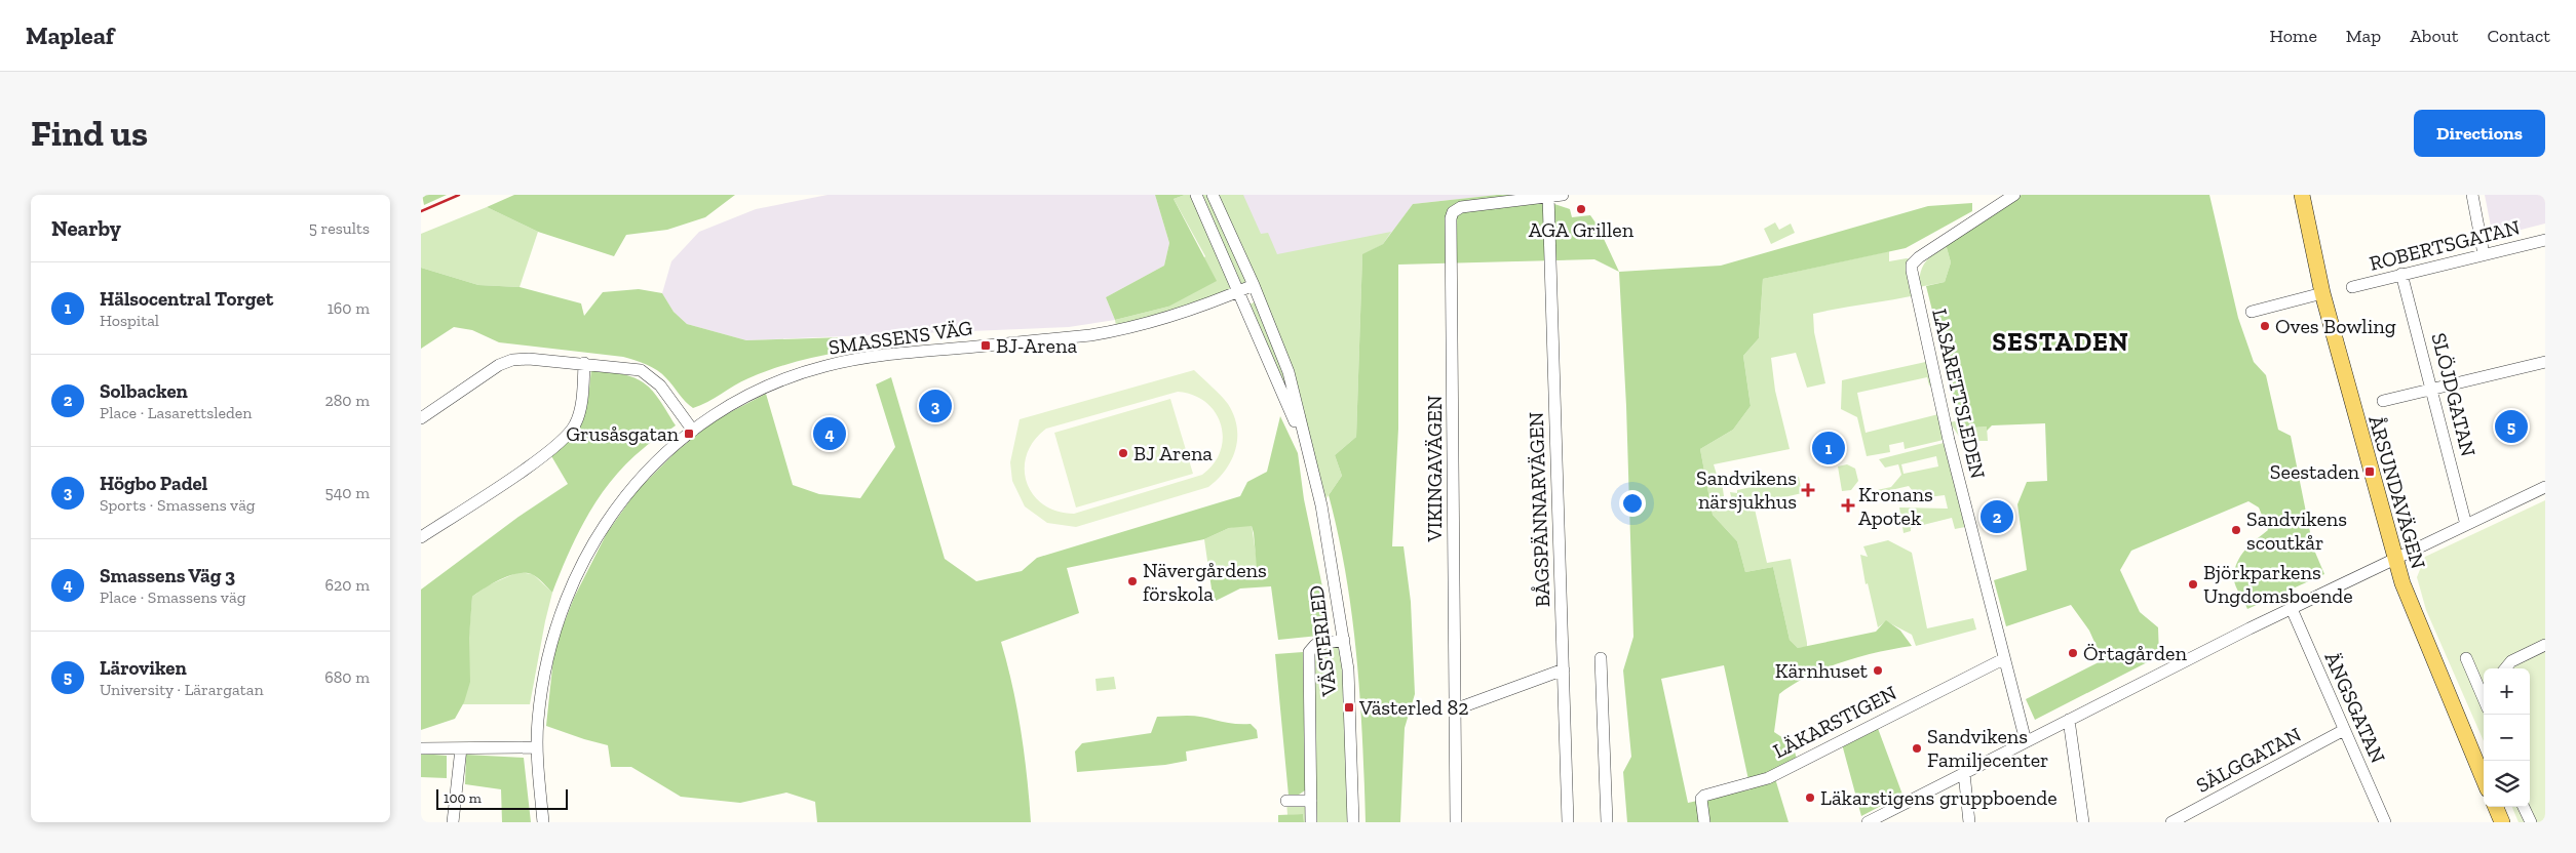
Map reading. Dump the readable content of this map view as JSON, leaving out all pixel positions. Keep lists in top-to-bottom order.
{
  "streets": {
    "main road": ["ÅRSUNDAVÄGEN"],
    "street": [
      "ROBERTSGATAN",
      "SMASSENS VÄG",
      "LASARETTSLEDEN",
      "SLÖJDGATAN",
      "VIKINGAVÄGEN",
      "BÅGSPÄNNARVÄGEN",
      "VÄSTERLED",
      "ÄNGSGATAN",
      "LÄKARSTIGEN",
      "SÄLGGATAN"
    ]
  },
  "crossings": [
    ["ROBERTSGATAN", "SLÖJDGATAN"],
    ["SMASSENS VÄG", "VÄSTERLED"],
    ["LASARETTSLEDEN", "LÄKARSTIGEN"],
    ["VIKINGAVÄGEN", "BÅGSPÄNNARVÄGEN"],
    ["ÄNGSGATAN", "SÄLGGATAN"]
  ],
  "districts": ["SESTADEN"],
  "places": {
    "other": [
      "AGA Grillen",
      "Oves Bowling",
      "BJ Arena",
      "Sandvikens scoutkår",
      "Nävergårdens förskola",
      "Björkparkens Ungdomsboende",
      "Örtagården",
      "Kärnhuset",
      "Sandvikens Familjecenter",
      "Läkarstigens gruppboende"
    ],
    "transit": [
      "BJ-Arena",
      "Grusåsgatan",
      "Seestaden",
      "Västerled 82"
    ],
    "health": ["Sandvikens närsjukhus", "Kronans Apotek"]
  },
  "scale_bar": "100 m",
  "page": {
    "header": "Mapleaf",
    "nav": [
      "Home",
      "Map",
      "About",
      "Contact"
    ],
    "buttons": "Directions",
    "title": "Find us",
    "heading": ["Nearby", "5 results"],
    "list": [
      {
        "mark": "1",
        "name": "Hälsocentral Torget",
        "note": "Hospital",
        "value": "160 m"
      },
      {
        "mark": "2",
        "name": "Solbacken",
        "note": "Place · Lasarettsleden",
        "value": "280 m"
      },
      {
        "mark": "3",
        "name": "Högbo Padel",
        "note": "Sports · Smassens väg",
        "value": "540 m"
      },
      {
        "mark": "4",
        "name": "Smassens Väg 3",
        "note": "Place · Smassens väg",
        "value": "620 m"
      },
      {
        "mark": "5",
        "name": "Läroviken",
        "note": "University · Lärargatan",
        "value": "680 m"
      }
    ],
    "pins": [
      "3",
      "5",
      "4",
      "1",
      "2"
    ],
    "map_buttons": ["+", "−"],
    "scale": "100 m"
  }
}
